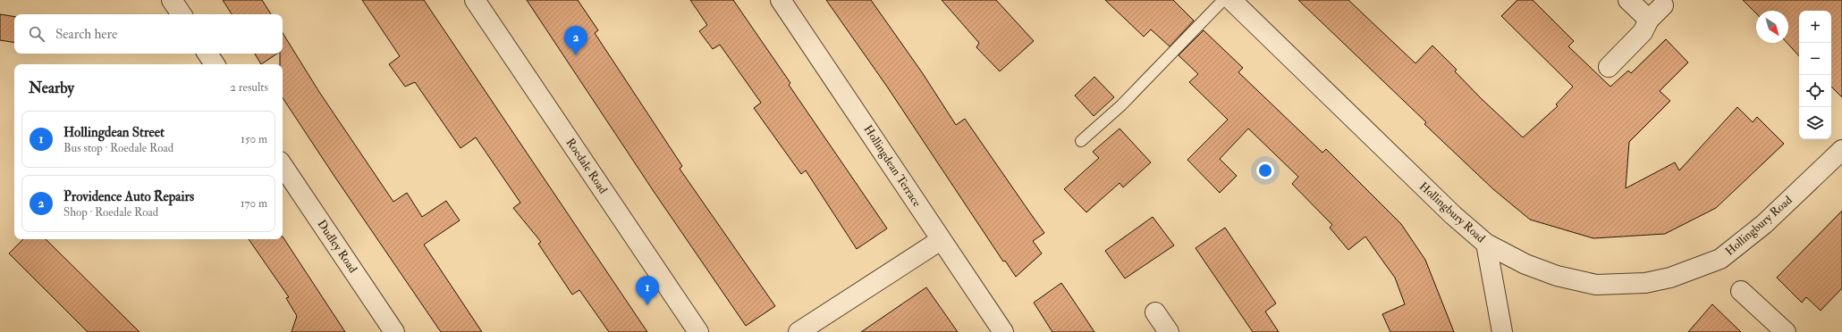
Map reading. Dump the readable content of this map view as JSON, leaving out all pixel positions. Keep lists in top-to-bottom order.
{
  "streets": {
    "street": [
      "Roedale Road",
      "Hollingdean Terrace",
      "Hollingbury Road",
      "Dudley Road"
    ]
  },
  "north": "bottom right",
  "page": {
    "map_buttons": ["+", "−"],
    "search": "Search here",
    "pins": ["2", "1"],
    "heading": ["Nearby", "2 results"],
    "list": [
      {
        "mark": "1",
        "name": "Hollingdean Street",
        "note": "Bus stop · Roedale Road",
        "value": "150 m"
      },
      {
        "mark": "2",
        "name": "Providence Auto Repairs",
        "note": "Shop · Roedale Road",
        "value": "170 m"
      }
    ]
  }
}
